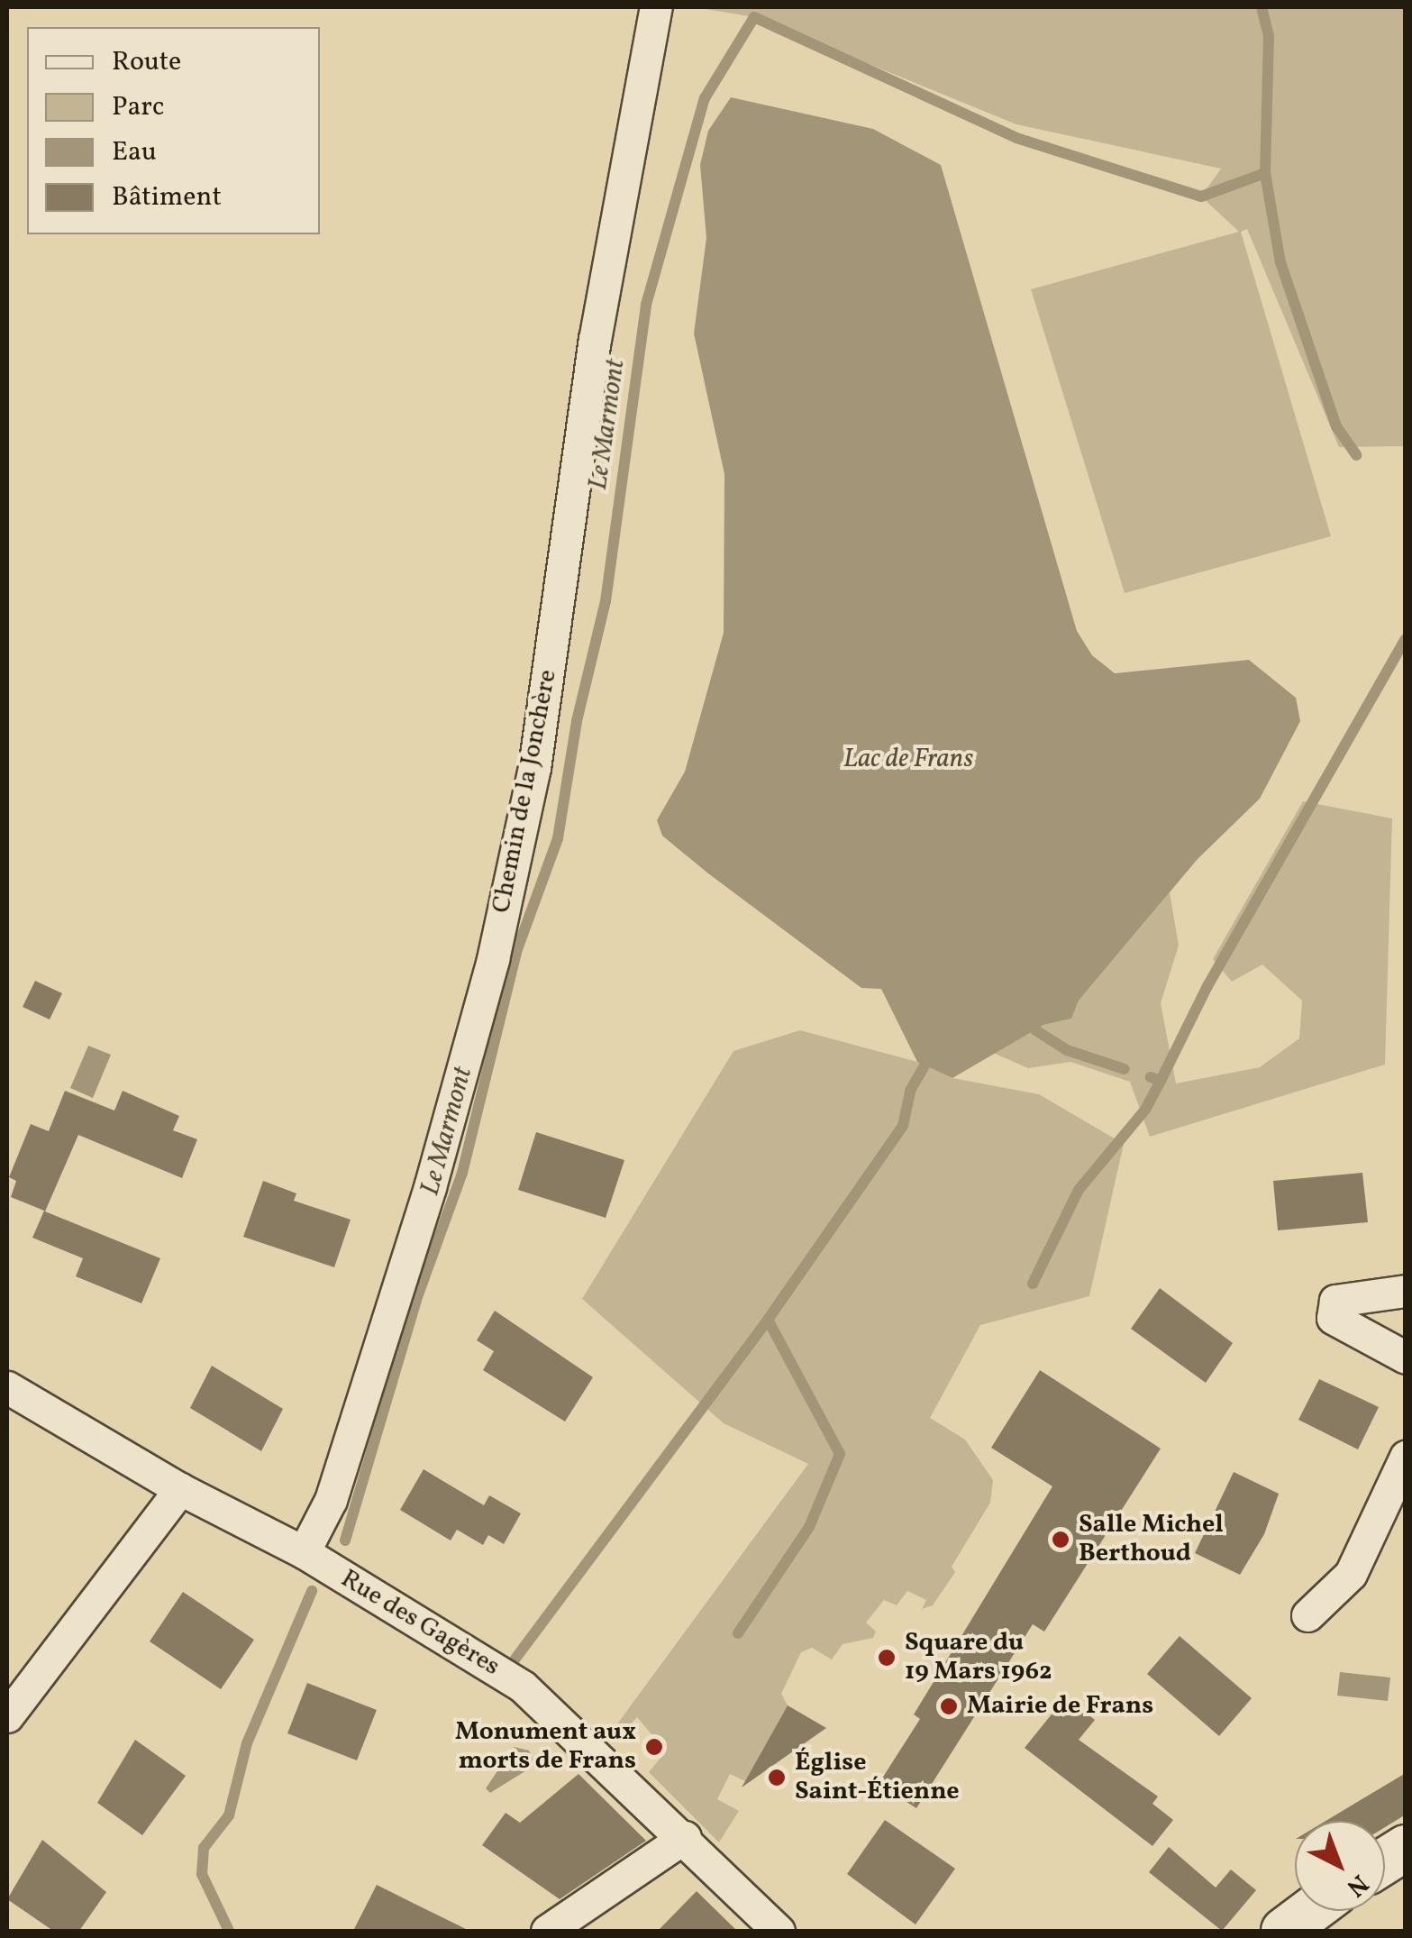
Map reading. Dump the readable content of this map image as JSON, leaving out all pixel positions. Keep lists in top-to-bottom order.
{
  "streets": {
    "street": ["Chemin de la Jonchère", "Rue des Gagères"]
  },
  "crossings": [
    ["Chemin de la Jonchère", "Rue des Gagères"]
  ],
  "water": ["Le Marmont", "Lac de Frans"],
  "places": [
    "Salle Michel Berthoud",
    "Square du 19 Mars 1962",
    "Mairie de Frans",
    "Monument aux morts de Frans",
    "Église Saint-Étienne"
  ],
  "legend": [
    "Route",
    "Parc",
    "Eau",
    "Bâtiment"
  ],
  "north": "bottom right"
}
